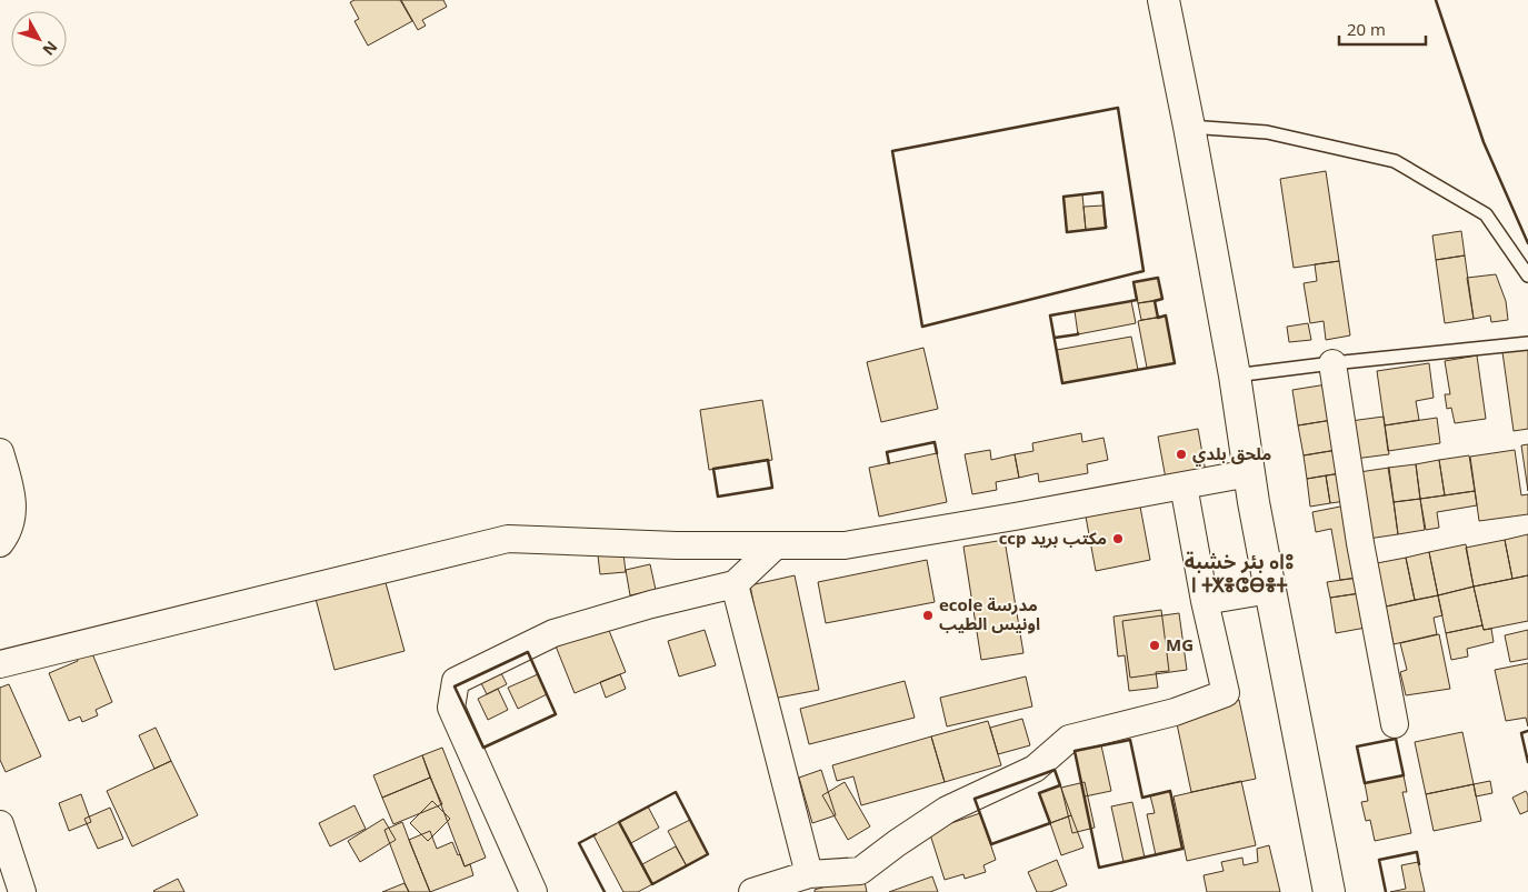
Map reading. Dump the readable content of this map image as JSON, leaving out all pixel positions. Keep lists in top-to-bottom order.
{
  "districts": ["بئر خشبة ⴰⵏⵓ ⵏ ⵜⵅⴻⵛⴱⴻⵜ"],
  "places": [
    "ملحق بلدي",
    "ccp مكتب بريد",
    "ecole مدرسة اونيس الطيب",
    "MG"
  ],
  "scale_bar": "20 m",
  "north": "bottom right"
}
